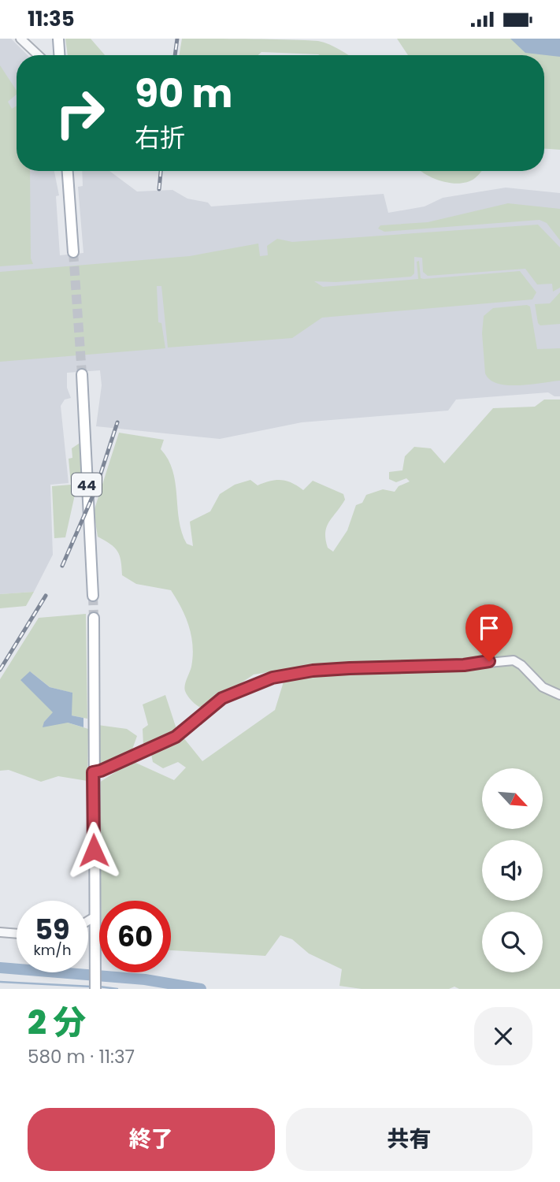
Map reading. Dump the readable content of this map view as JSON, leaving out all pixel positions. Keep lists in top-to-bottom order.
{
  "streets": {
    "main road": ["44"]
  },
  "north": "bottom right",
  "page": {
    "status": "11:35",
    "turn": ["90 m", "右折"],
    "speed": "59 km/h",
    "limit": "60",
    "heading": ["2 分", "580 m · 11:37"],
    "buttons": ["終了", "共有"]
  }
}
